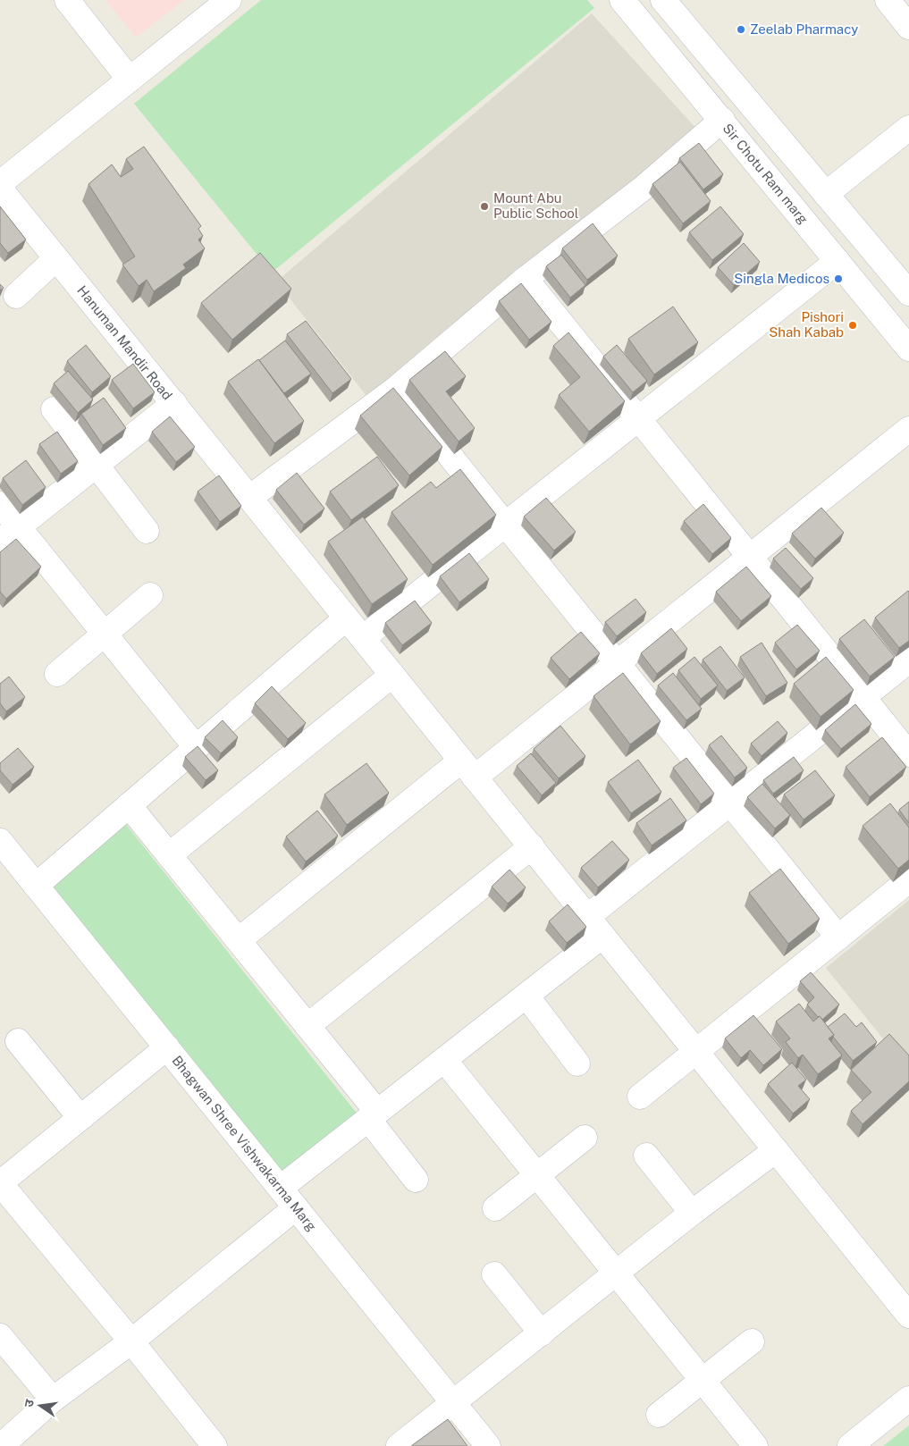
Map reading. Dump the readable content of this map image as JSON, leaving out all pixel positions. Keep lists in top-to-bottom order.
{
  "streets": {
    "street": ["Sir Chotu Ram marg", "Hanuman Mandir Road", "Bhagwan Shree Vishwakarma Marg"]
  },
  "places": [
    "Zeelab Pharmacy",
    "Mount Abu Public School",
    "Singla Medicos",
    "Pishori Shah Kabab"
  ],
  "north": "left"
}
